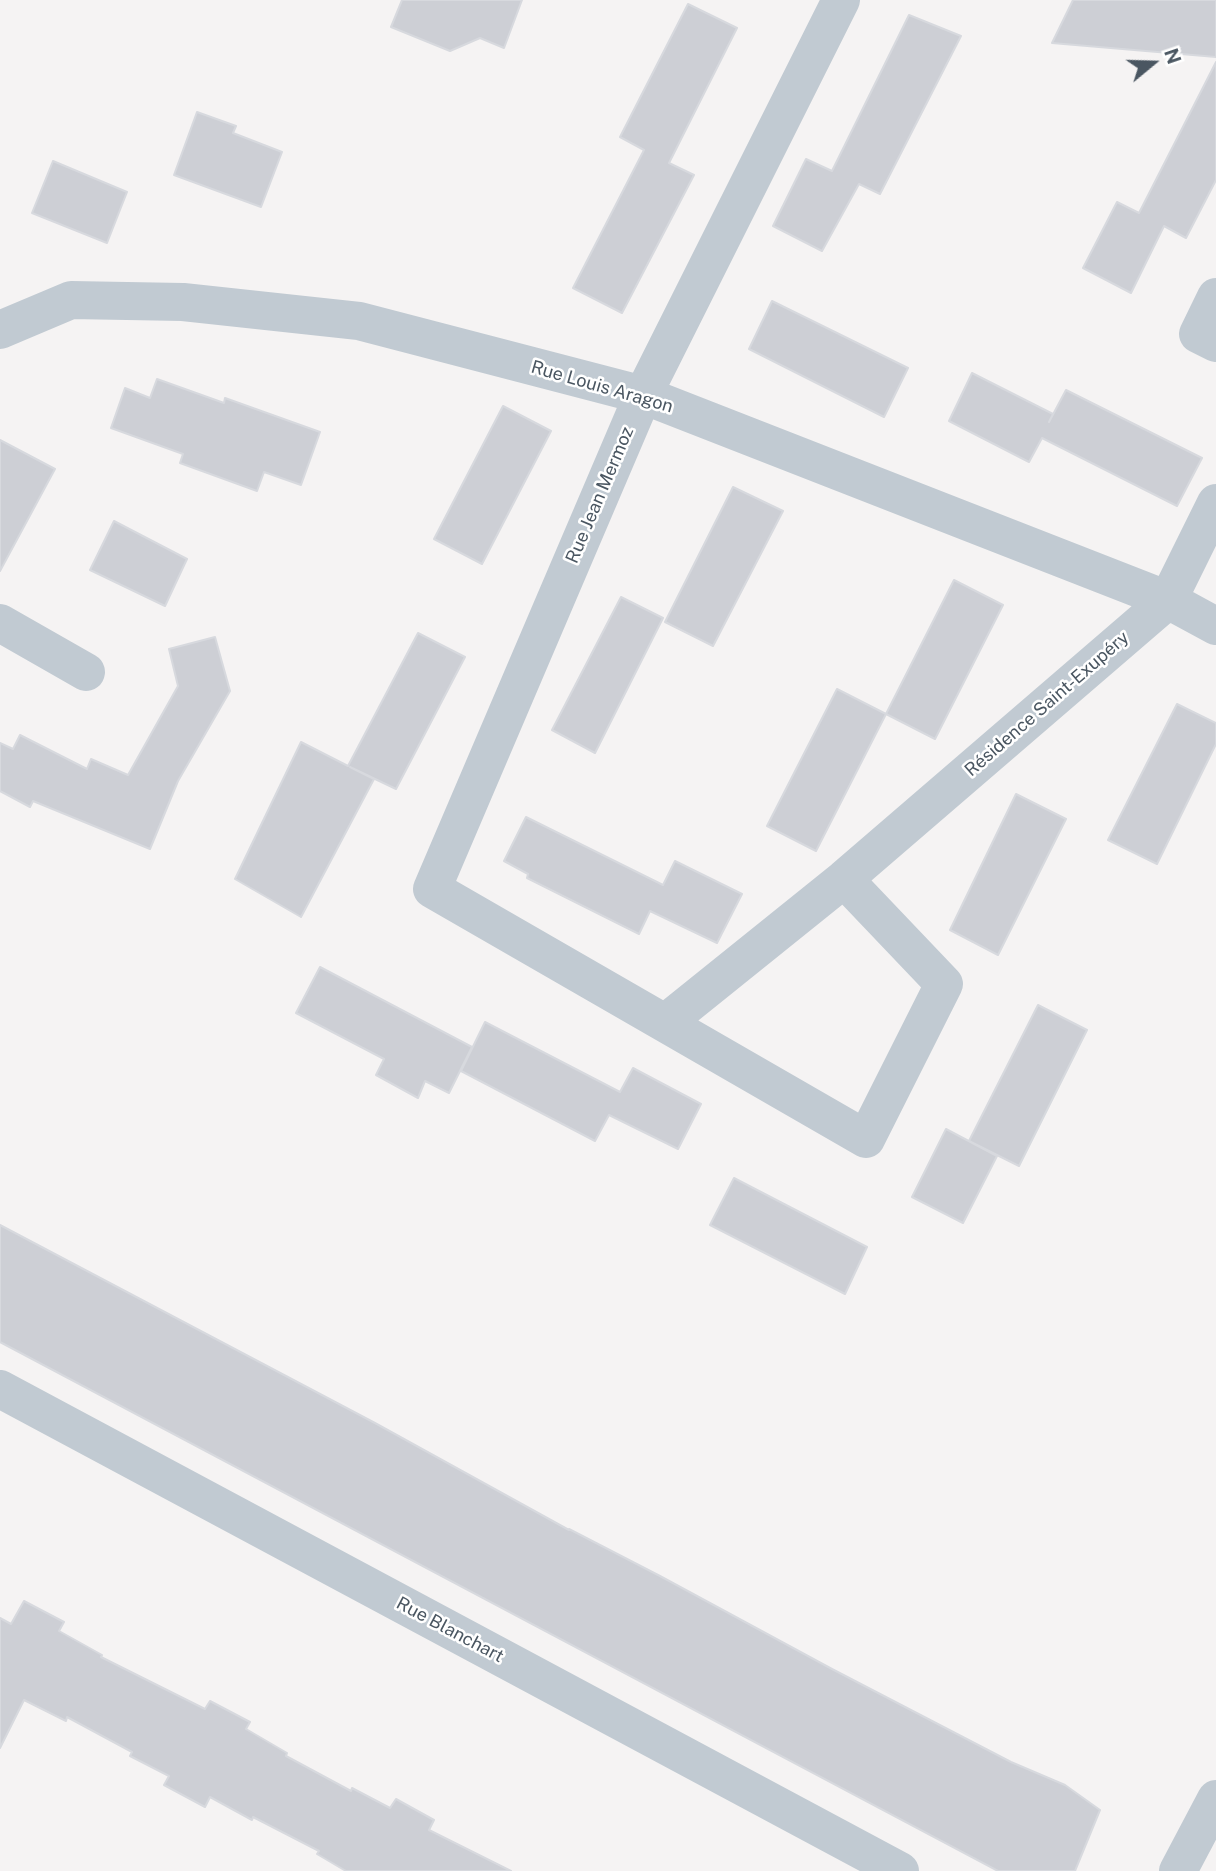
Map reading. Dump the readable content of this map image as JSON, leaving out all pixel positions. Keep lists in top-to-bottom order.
{
  "streets": {
    "street": [
      "Rue Louis Aragon",
      "Rue Jean Mermoz",
      "Résidence Saint-Exupéry",
      "Rue Blanchart"
    ]
  },
  "crossings": [
    ["Rue Louis Aragon", "Rue Jean Mermoz"],
    ["Rue Louis Aragon", "Résidence Saint-Exupéry"],
    ["Rue Jean Mermoz", "Résidence Saint-Exupéry"]
  ],
  "north": "right"
}
